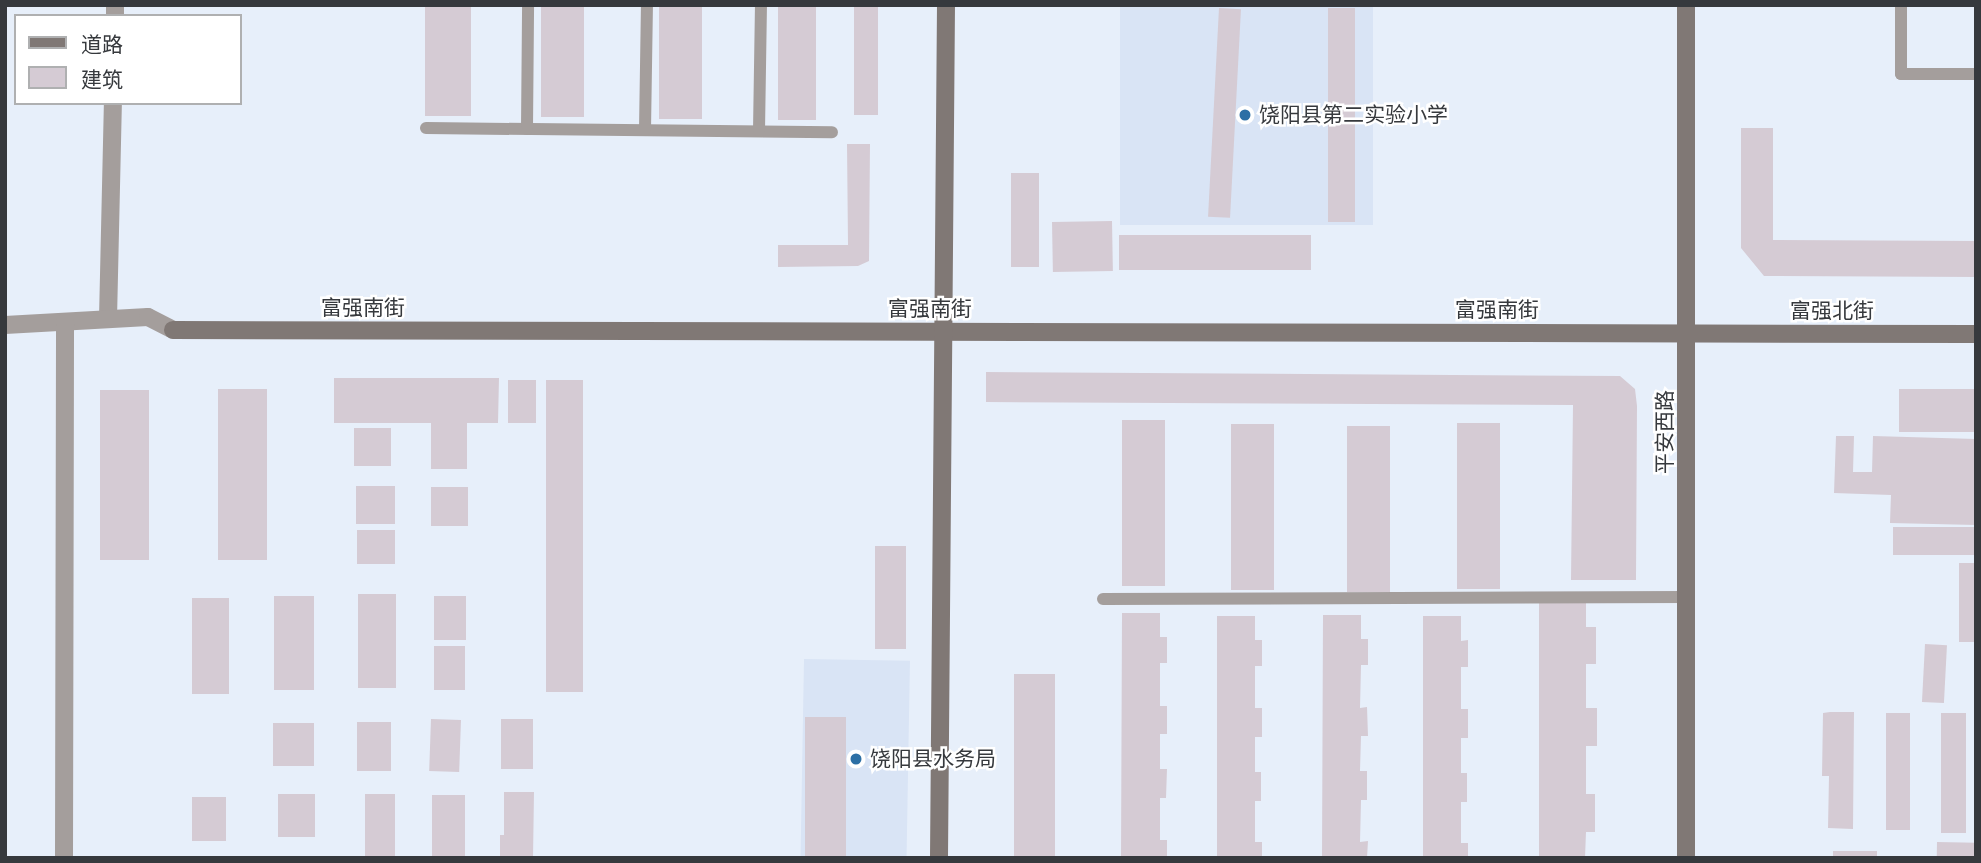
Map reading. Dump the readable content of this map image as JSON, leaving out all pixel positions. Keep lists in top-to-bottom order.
{
  "streets": {
    "street": ["富强南街", "富强北街", "平安西路"]
  },
  "crossings": [
    ["富强南街", "富强北街"],
    ["富强南街", "平安西路"],
    ["富强北街", "平安西路"]
  ],
  "places": ["饶阳县第二实验小学", "饶阳县水务局"],
  "legend": ["道路", "建筑"]
}
